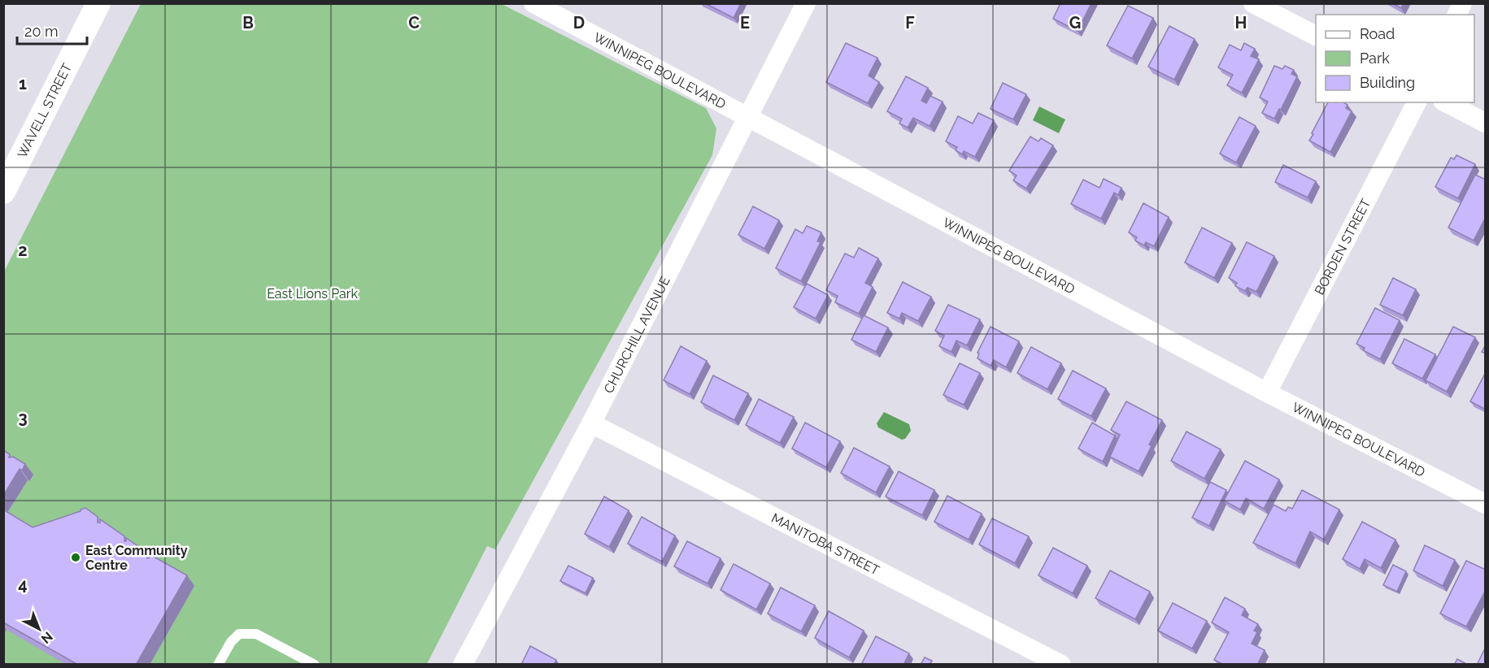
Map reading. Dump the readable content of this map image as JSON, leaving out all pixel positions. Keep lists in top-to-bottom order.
{
  "streets": {
    "street": [
      "WINNIPEG BOULEVARD",
      "WAVELL STREET",
      "BORDEN STREET",
      "CHURCHILL AVENUE",
      "MANITOBA STREET"
    ]
  },
  "crossings": [
    ["WINNIPEG BOULEVARD", "BORDEN STREET"],
    ["WINNIPEG BOULEVARD", "CHURCHILL AVENUE"],
    ["CHURCHILL AVENUE", "MANITOBA STREET"]
  ],
  "parks": ["East Lions Park"],
  "places": ["East Community Centre"],
  "legend": ["Road", "Park", "Building"],
  "scale_bar": "20 m",
  "north": "bottom right",
  "grid": {
    "columns": [
      "B",
      "C",
      "D",
      "E",
      "F",
      "G",
      "H"
    ],
    "rows": [
      "1",
      "2",
      "3",
      "4"
    ]
  }
}
